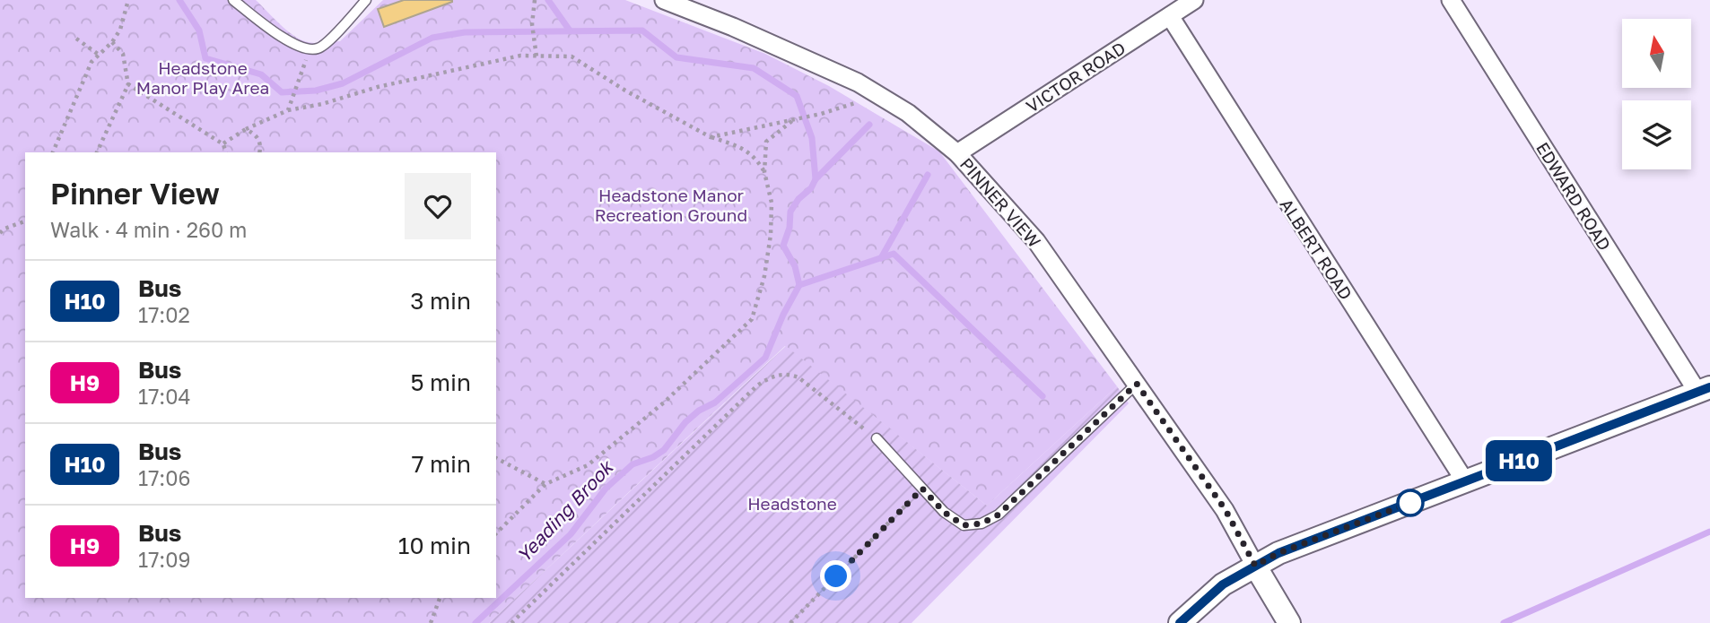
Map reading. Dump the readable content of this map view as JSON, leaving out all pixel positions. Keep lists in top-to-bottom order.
{
  "streets": {
    "street": [
      "VICTOR ROAD",
      "EDWARD ROAD",
      "PINNER VIEW",
      "ALBERT ROAD"
    ]
  },
  "crossings": [
    ["VICTOR ROAD", "PINNER VIEW"],
    ["VICTOR ROAD", "ALBERT ROAD"]
  ],
  "water": ["Yeading Brook"],
  "parks": ["Headstone Manor Play Area", "Headstone Manor Recreation Ground", "Headstone"],
  "lines": ["bus line H10"],
  "north": "top",
  "page": {
    "on_map": "H10",
    "heading": ["Pinner View", "Walk · 4 min · 260 m"],
    "list": [
      {
        "mark": "H10",
        "name": "Bus",
        "note": "17:02",
        "value": "3 min"
      },
      {
        "mark": "H9",
        "name": "Bus",
        "note": "17:04",
        "value": "5 min"
      },
      {
        "mark": "H10",
        "name": "Bus",
        "note": "17:06",
        "value": "7 min"
      },
      {
        "mark": "H9",
        "name": "Bus",
        "note": "17:09",
        "value": "10 min"
      }
    ]
  }
}
